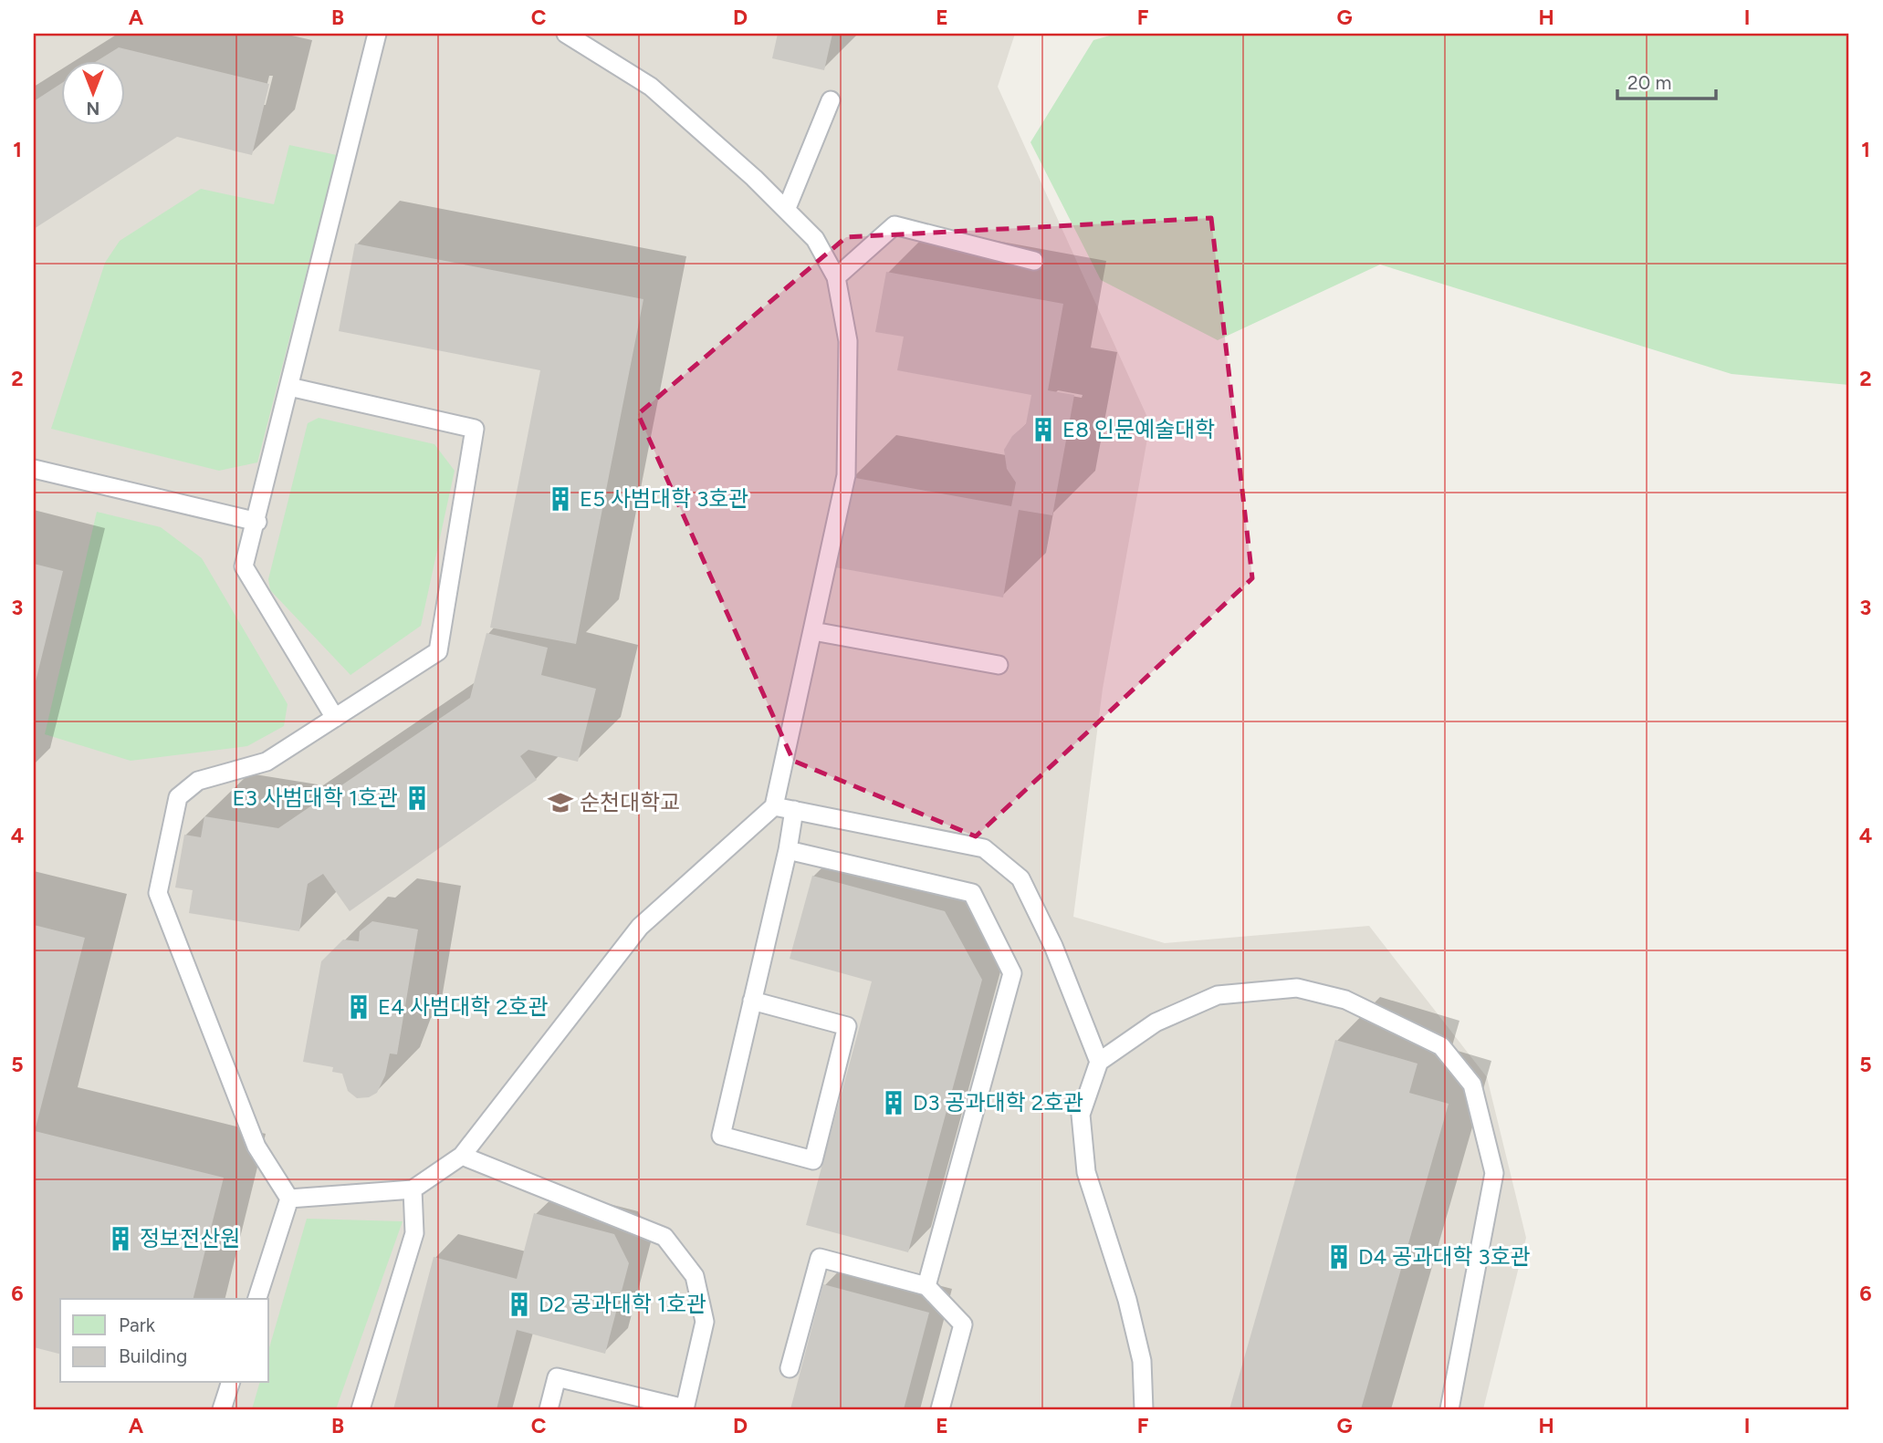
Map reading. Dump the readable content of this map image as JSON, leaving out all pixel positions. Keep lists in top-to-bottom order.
{
  "places": {
    "building": [
      "E8 인문예술대학",
      "E5 사범대학 3호관",
      "E3 사범대학 1호관",
      "E4 사범대학 2호관",
      "D3 공과대학 2호관",
      "정보전산원",
      "D4 공과대학 3호관",
      "D2 공과대학 1호관"
    ],
    "school or university": ["순천대학교"]
  },
  "legend": ["Park", "Building"],
  "scale_bar": "20 m",
  "north": "bottom",
  "grid": {
    "columns": [
      "A",
      "B",
      "C",
      "D",
      "E",
      "F",
      "G",
      "H",
      "I"
    ],
    "rows": [
      "1",
      "2",
      "3",
      "4",
      "5",
      "6"
    ]
  }
}
